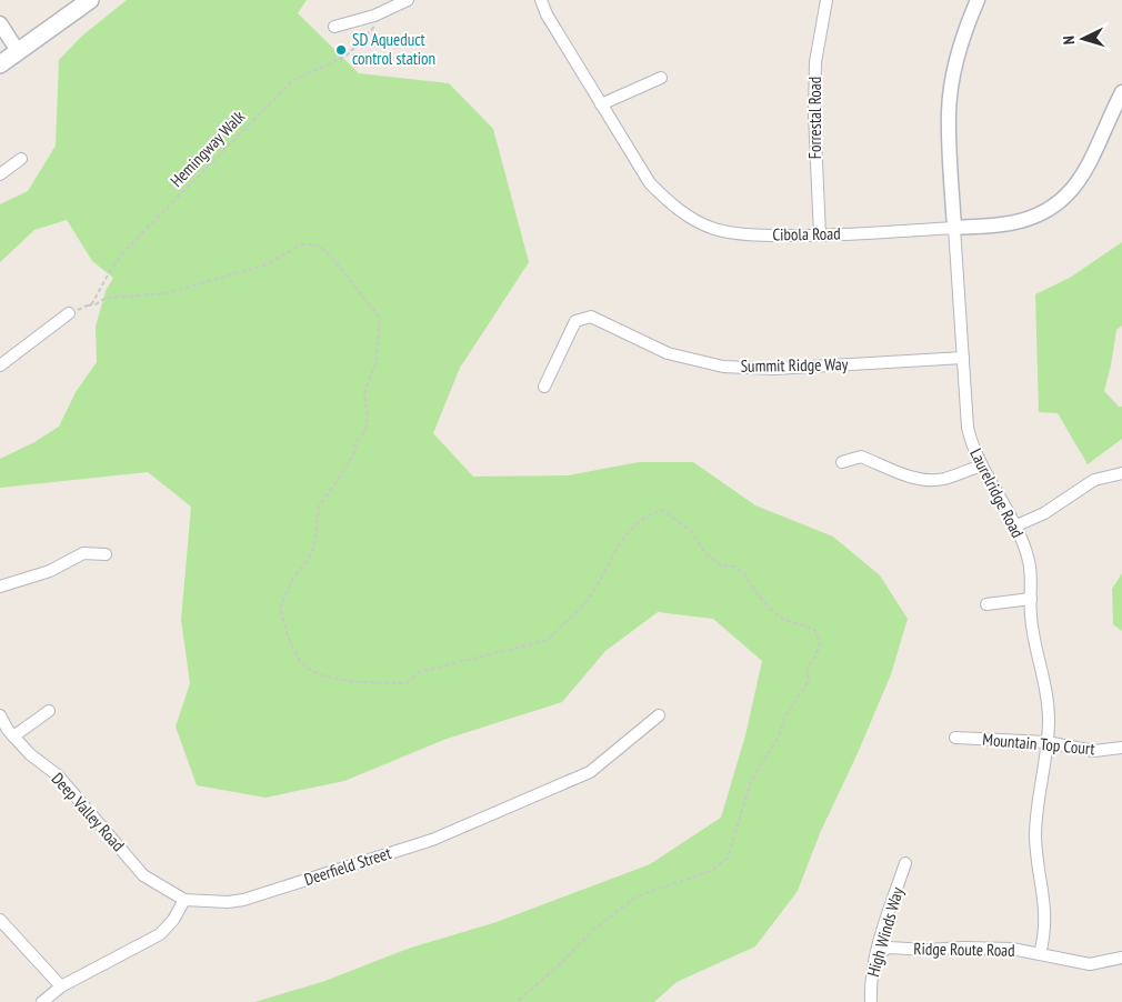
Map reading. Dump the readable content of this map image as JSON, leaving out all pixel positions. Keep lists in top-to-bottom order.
{
  "streets": {
    "street": [
      "Forrestal Road",
      "Cibola Road",
      "Summit Ridge Way",
      "Laurelridge Road",
      "Mountain Top Court",
      "Deep Valley Road",
      "Deerfield Street",
      "High Winds Way",
      "Ridge Route Road"
    ],
    "path": ["Hemingway Walk"]
  },
  "crossings": [
    ["Forrestal Road", "Cibola Road"],
    ["Cibola Road", "Laurelridge Road"],
    ["Summit Ridge Way", "Laurelridge Road"],
    ["Laurelridge Road", "Mountain Top Court"],
    ["Laurelridge Road", "Ridge Route Road"],
    ["Deep Valley Road", "Deerfield Street"],
    ["High Winds Way", "Ridge Route Road"]
  ],
  "places": ["SD Aqueduct control station"],
  "north": "left"
}
